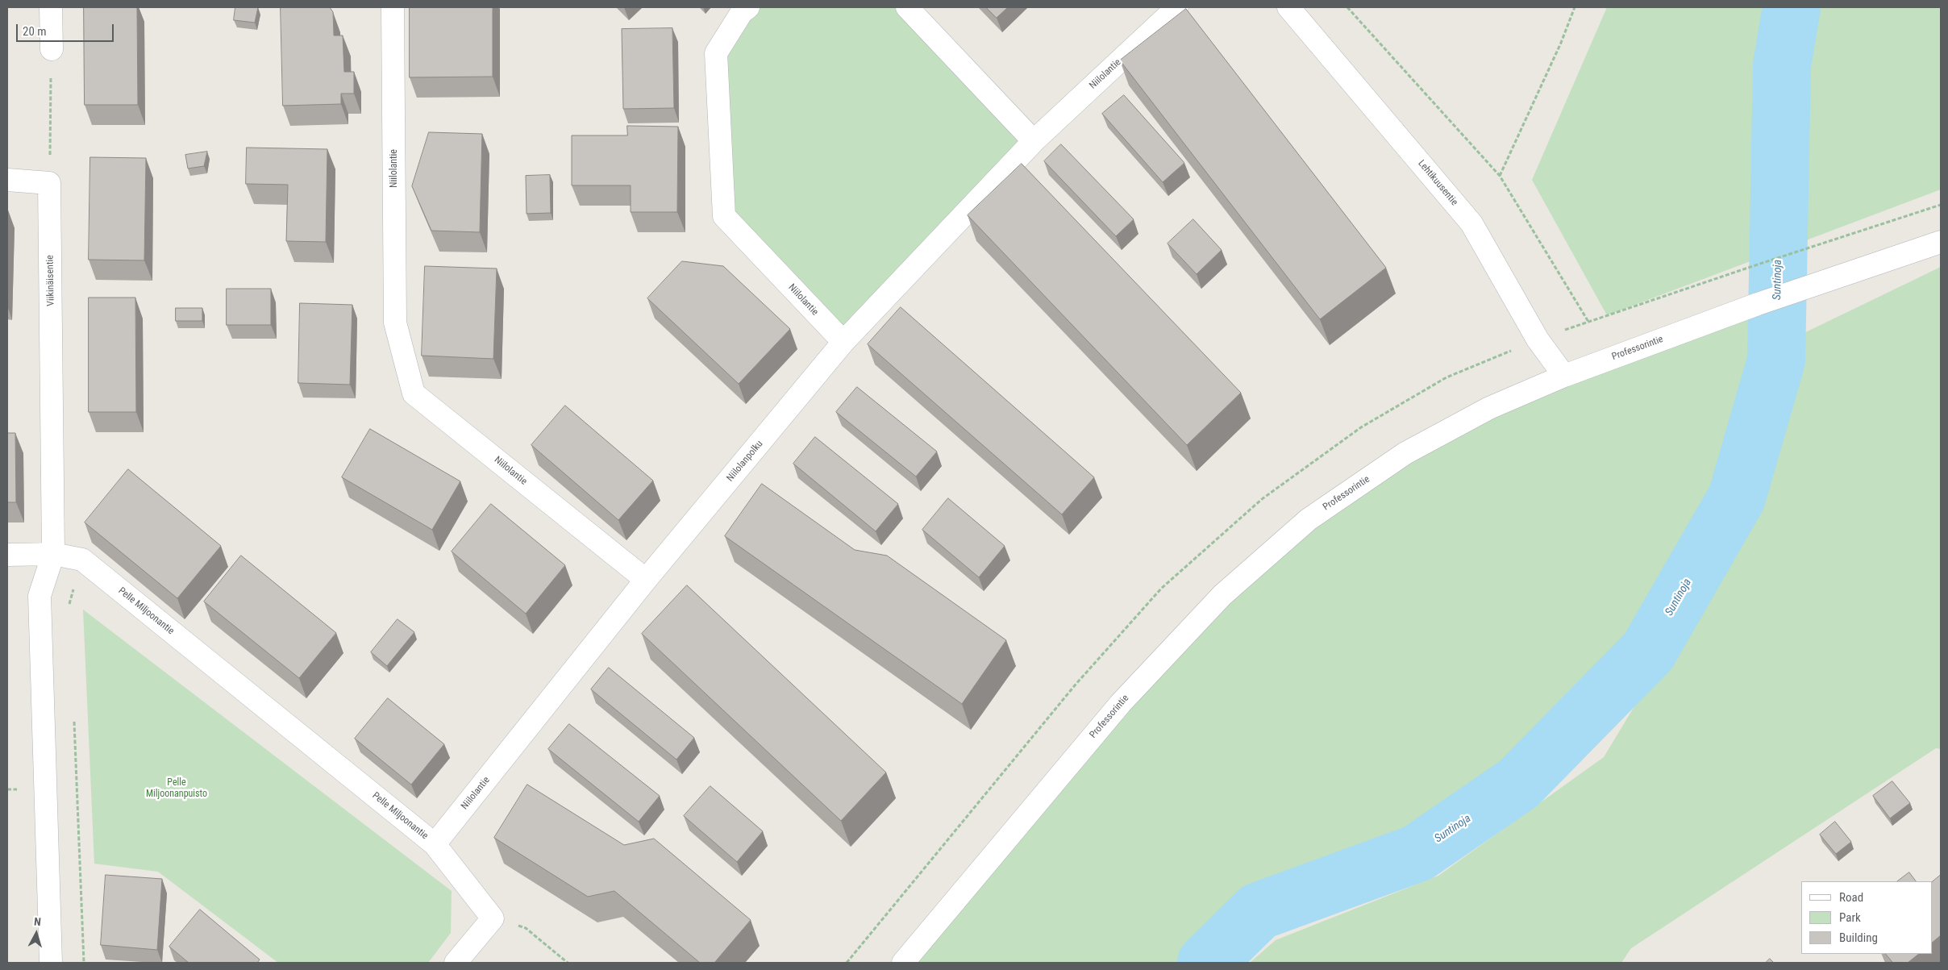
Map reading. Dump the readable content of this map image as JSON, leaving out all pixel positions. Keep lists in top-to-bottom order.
{
  "streets": {
    "street": [
      "Niilolantie",
      "Lehtikuusentie",
      "Viikinäisentie",
      "Professorintie",
      "Niilolanpolku",
      "Pelle Miljoonantie"
    ]
  },
  "crossings": [
    ["Niilolantie", "Niilolanpolku"],
    ["Niilolantie", "Pelle Miljoonantie"],
    ["Lehtikuusentie", "Professorintie"],
    ["Viikinäisentie", "Pelle Miljoonantie"]
  ],
  "water": ["Suntinoja"],
  "parks": ["Pelle Miljoonanpuisto"],
  "legend": ["Road", "Park", "Building"],
  "scale_bar": "20 m",
  "north": "top"
}
